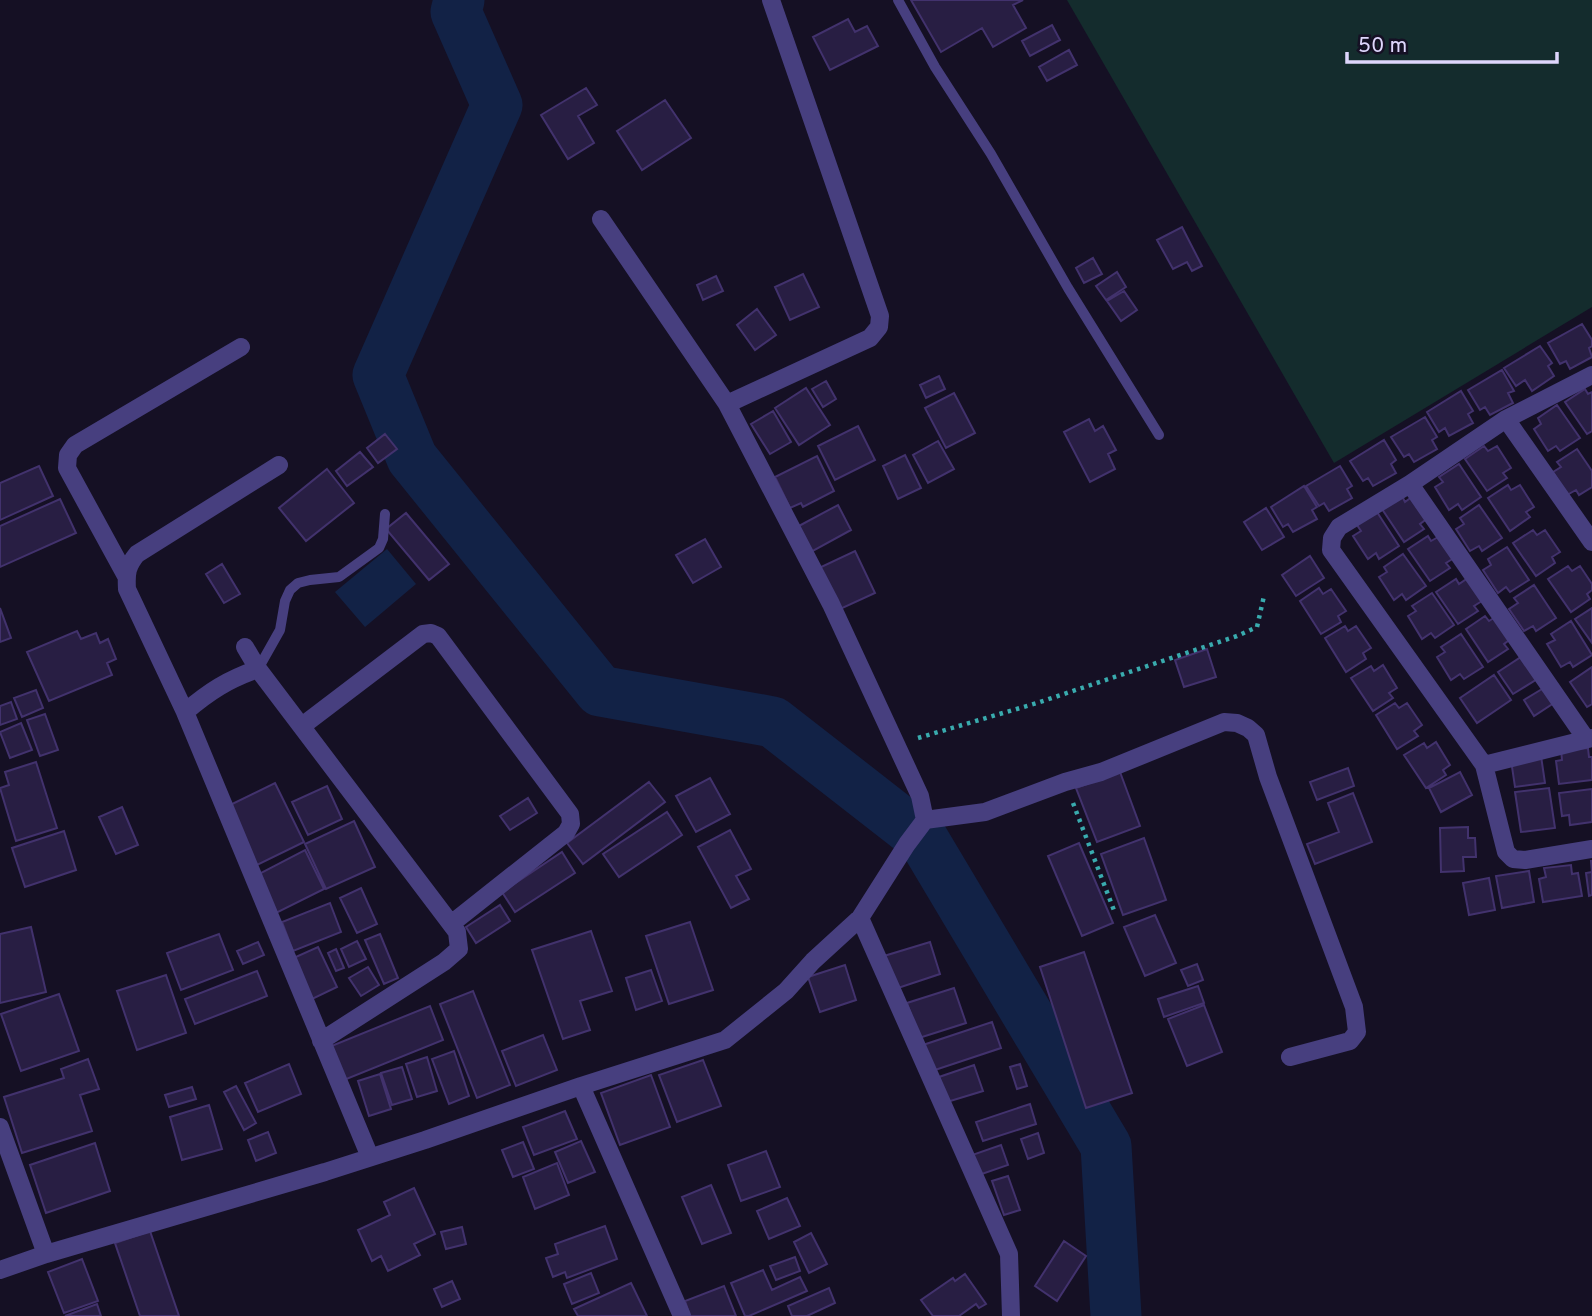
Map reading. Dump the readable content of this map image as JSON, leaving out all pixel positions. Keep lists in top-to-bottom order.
{
  "scale_bar": "50 m"
}
